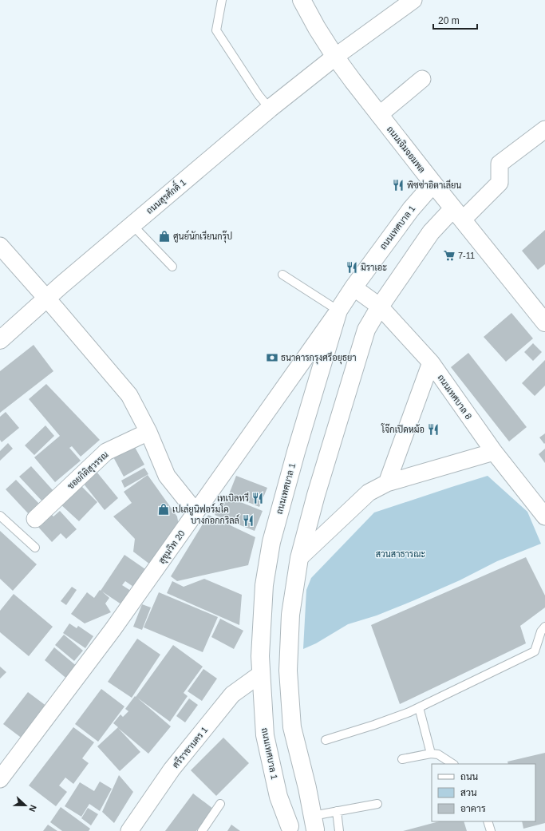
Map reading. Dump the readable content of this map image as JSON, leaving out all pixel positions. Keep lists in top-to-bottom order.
{
  "streets": {
    "street": [
      "ถนนเจิมจอมพล",
      "ถนนสุรศักดิ์ 1",
      "ถนนเทศบาล 1",
      "ถนนเทศบาล 8",
      "ชอยกิติสุวรรณ",
      "สุขุมวิท 20",
      "ศรีราชานคร 1"
    ]
  },
  "crossings": [
    ["ถนนเจิมจอมพล", "ถนนสุรศักดิ์ 1"],
    ["ถนนเจิมจอมพล", "ถนนเทศบาล 1"],
    ["ถนนเทศบาล 1", "ถนนเทศบาล 8"],
    ["ถนนเทศบาล 1", "สุขุมวิท 20"],
    ["ถนนเทศบาล 1", "ศรีราชานคร 1"]
  ],
  "parks": ["สวนสาธารณะ"],
  "places": {
    "restaurant": [
      "พิซซ่าอิตาเลียน",
      "มิราเอะ",
      "โจ๊กเปิดหม้อ",
      "เทเบิลทรี",
      "บางกอกกริลล์"
    ],
    "shop": ["ศูนย์นักเรียนกรุ๊ป", "เปเล่ยูนิฟอร์มโค"],
    "supermarket": ["7-11"],
    "bank": ["ธนาคารกรุงศรีอยุธยา"]
  },
  "legend": ["ถนน", "สวน", "อาคาร"],
  "scale_bar": "20 m",
  "north": "right"
}
